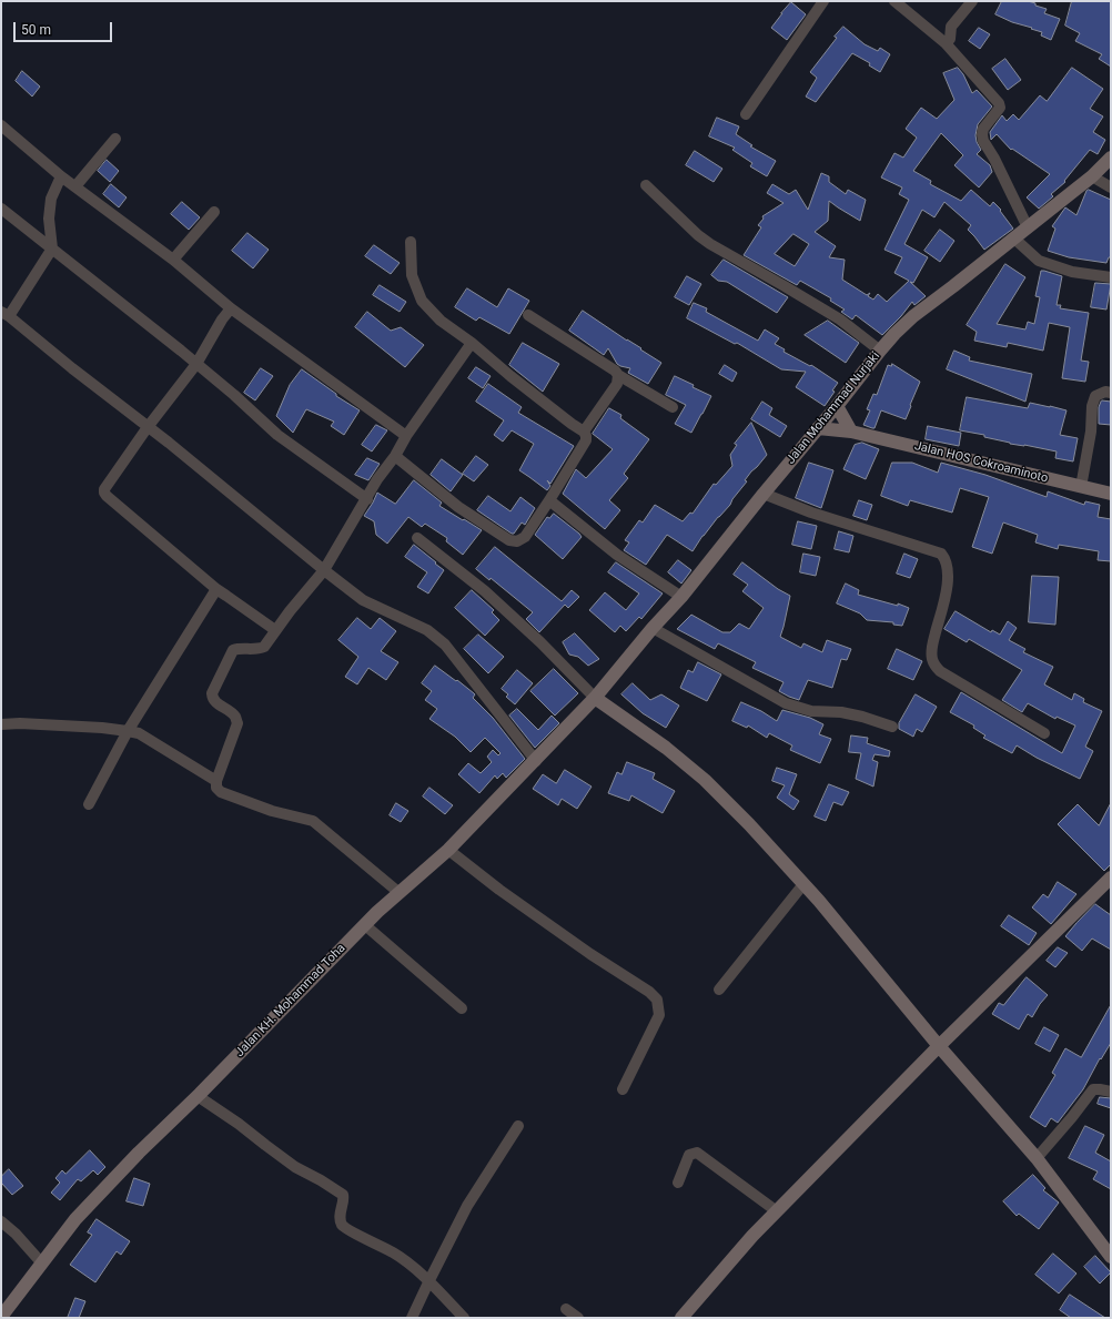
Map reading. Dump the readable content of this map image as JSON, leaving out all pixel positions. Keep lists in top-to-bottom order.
{
  "streets": {
    "street": ["Jalan Mohammad Nurjaki", "Jalan HOS Cokroaminoto", "Jalan KH. Mohammad Toha"]
  },
  "crossings": [
    ["Jalan Mohammad Nurjaki", "Jalan HOS Cokroaminoto"],
    ["Jalan Mohammad Nurjaki", "Jalan KH. Mohammad Toha"]
  ],
  "scale_bar": "50 m"
}
